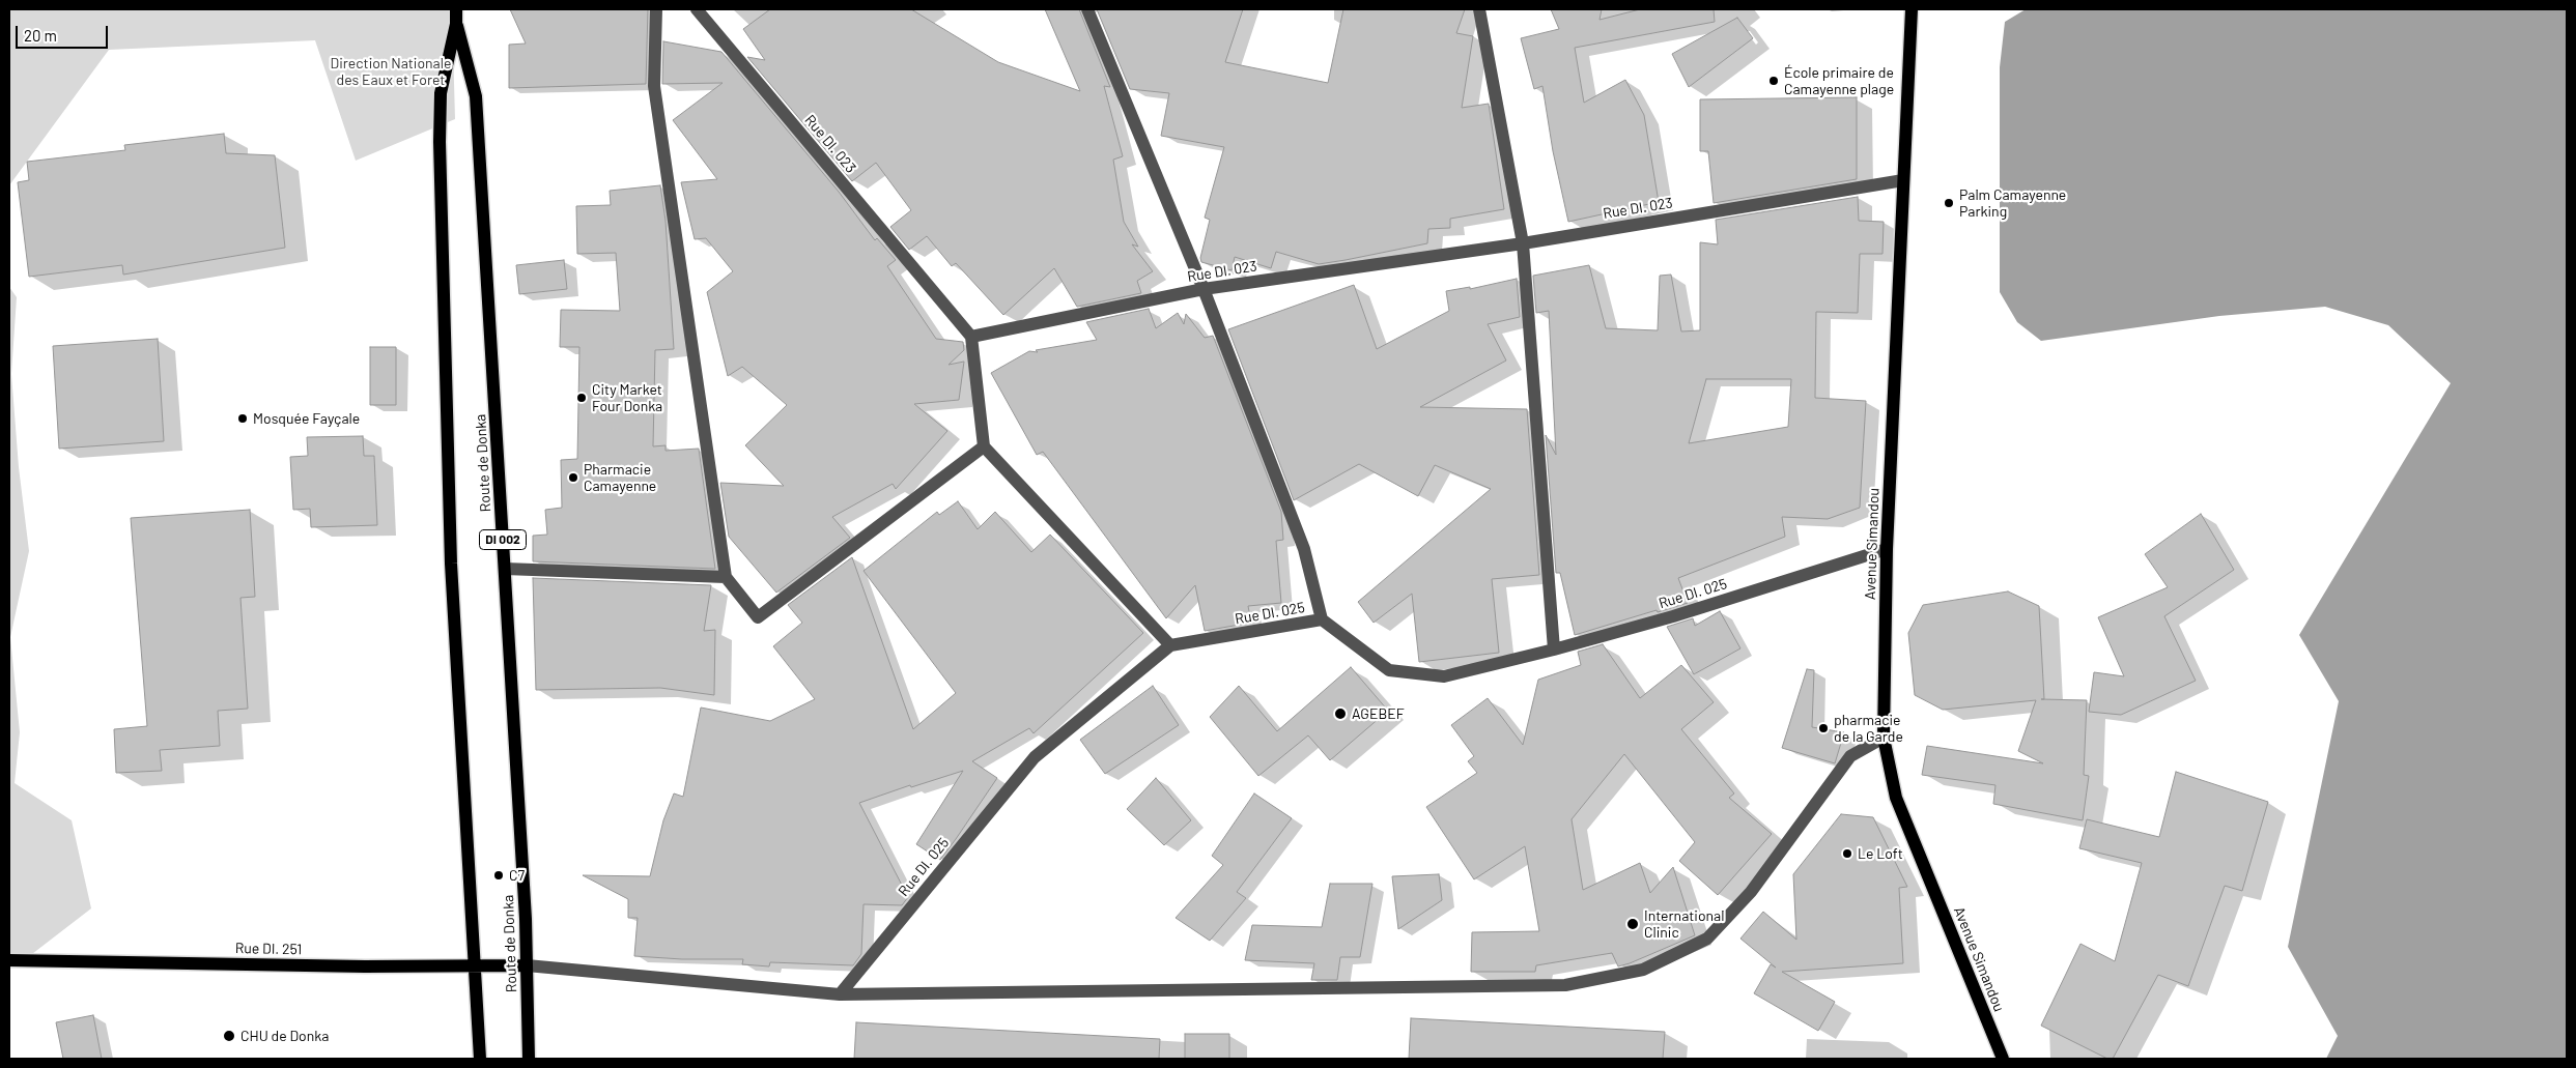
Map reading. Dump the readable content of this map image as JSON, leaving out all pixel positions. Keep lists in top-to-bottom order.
{
  "streets": {
    "main road": [
      "Route de Donka",
      "DI 002",
      "Avenue Simandou",
      "Rue DI. 251"
    ],
    "street": ["Rue DI. 023", "Rue DI. 025"]
  },
  "crossings": [
    ["Rue DI. 023", "Avenue Simandou"],
    ["Route de Donka", "Rue DI. 251"],
    ["Avenue Simandou", "Rue DI. 025"]
  ],
  "parks": ["Direction Nationale des Eaux et Foret"],
  "places": [
    "École primaire de Camayenne plage",
    "Palm Camayenne Parking",
    "City Market Four Donka",
    "Mosquée Fayçale",
    "Pharmacie Camayenne",
    "AGEBEF",
    "pharmacie de la Garde",
    "Le Loft",
    "C7",
    "International Clinic",
    "CHU de Donka"
  ],
  "scale_bar": "20 m"
}
